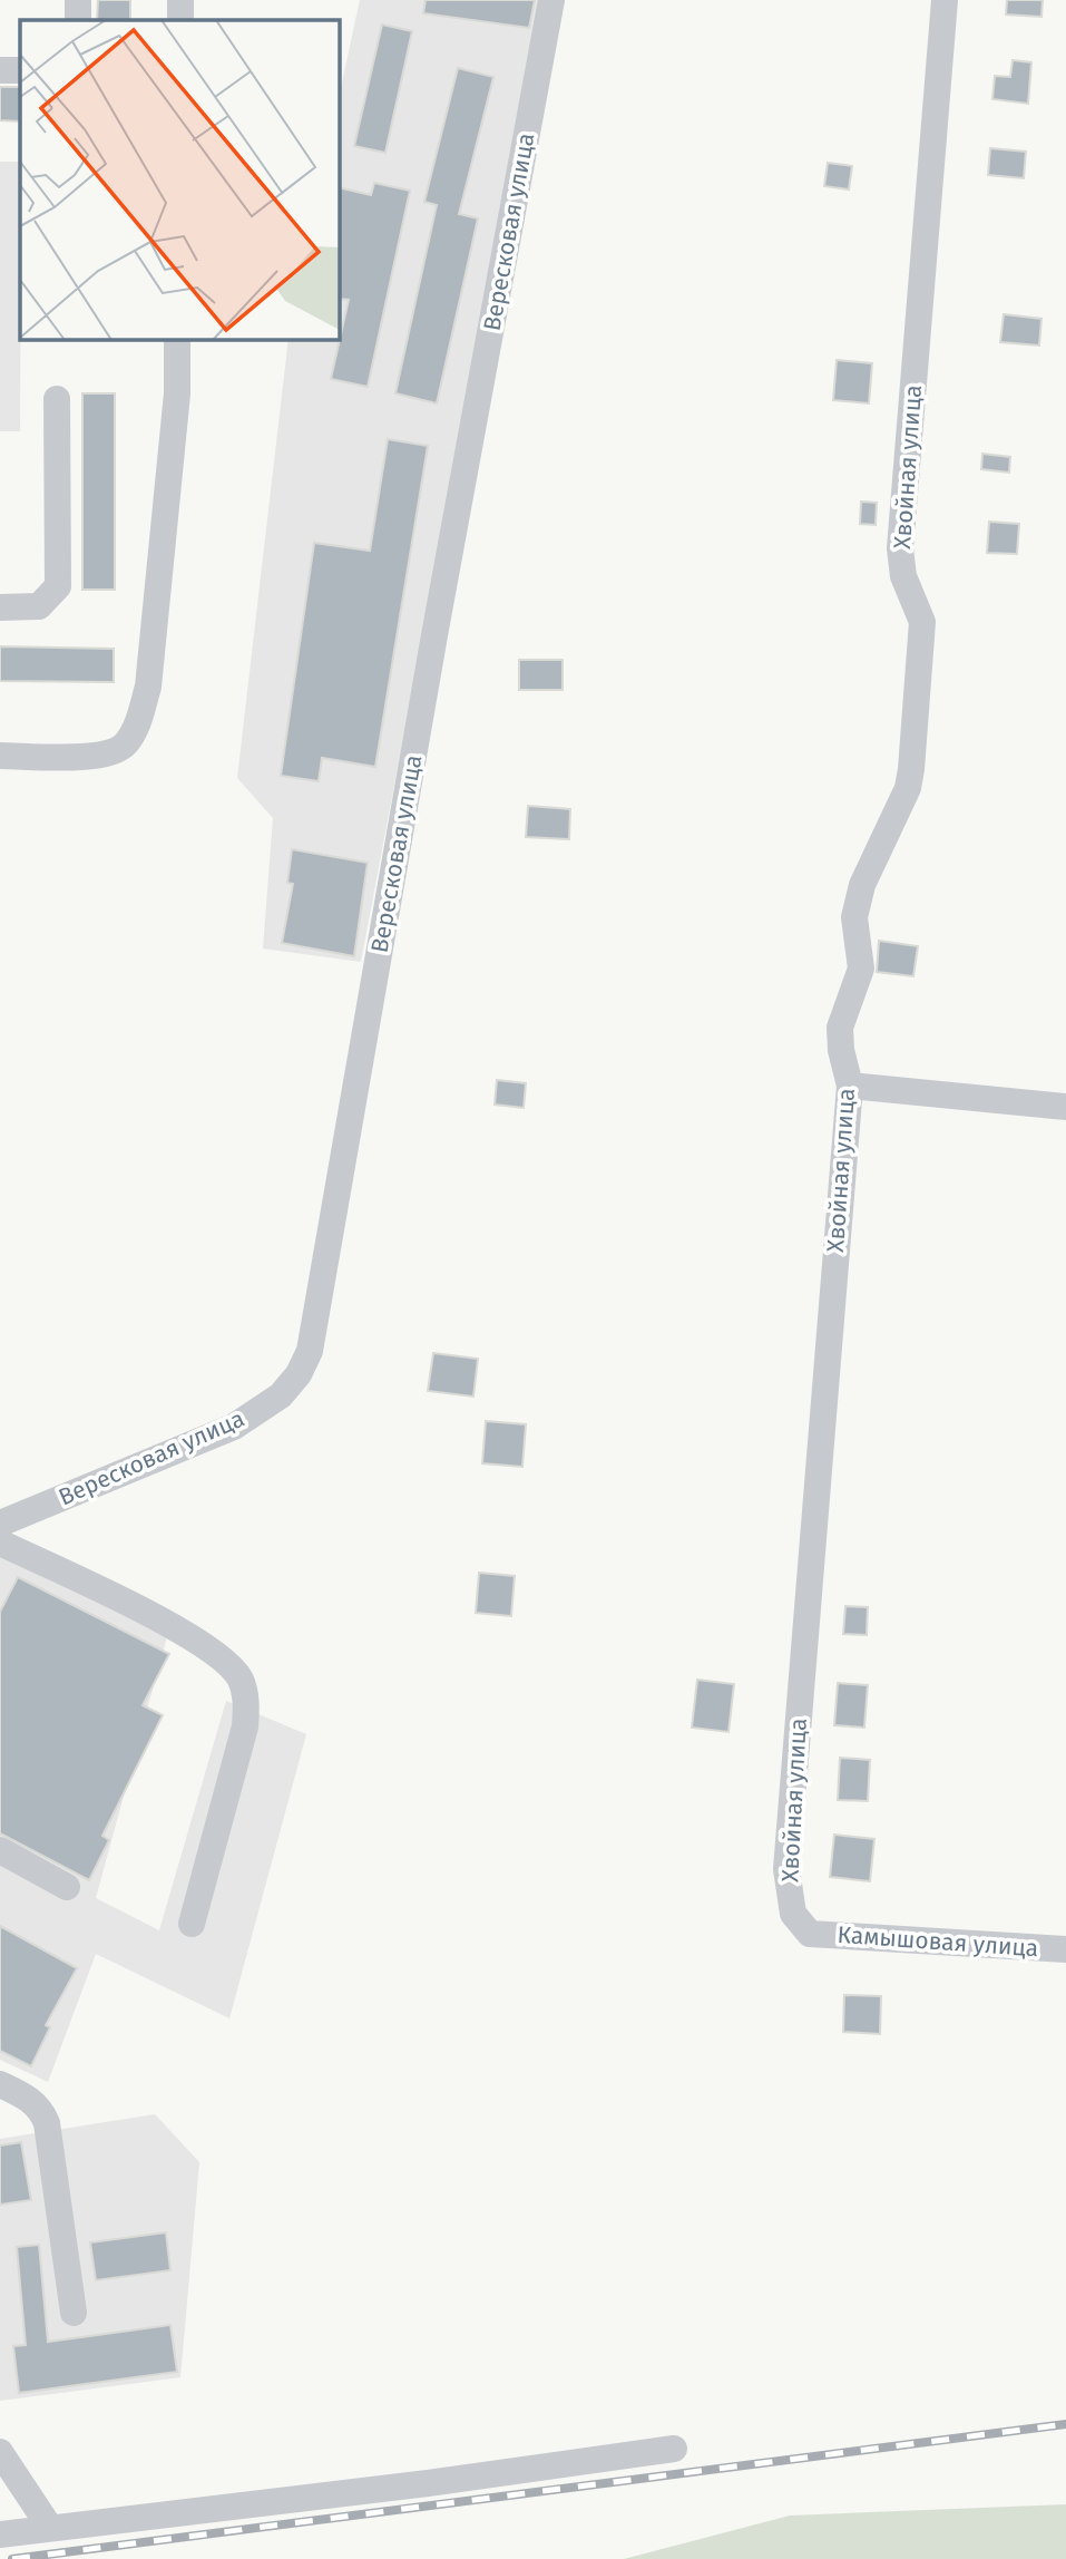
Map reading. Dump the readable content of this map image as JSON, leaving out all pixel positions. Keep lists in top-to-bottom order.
{
  "streets": {
    "street": ["Вересковая улица", "Хвойная улица", "Камышовая улица"]
  },
  "crossings": [
    ["Хвойная улица", "Камышовая улица"]
  ]
}
